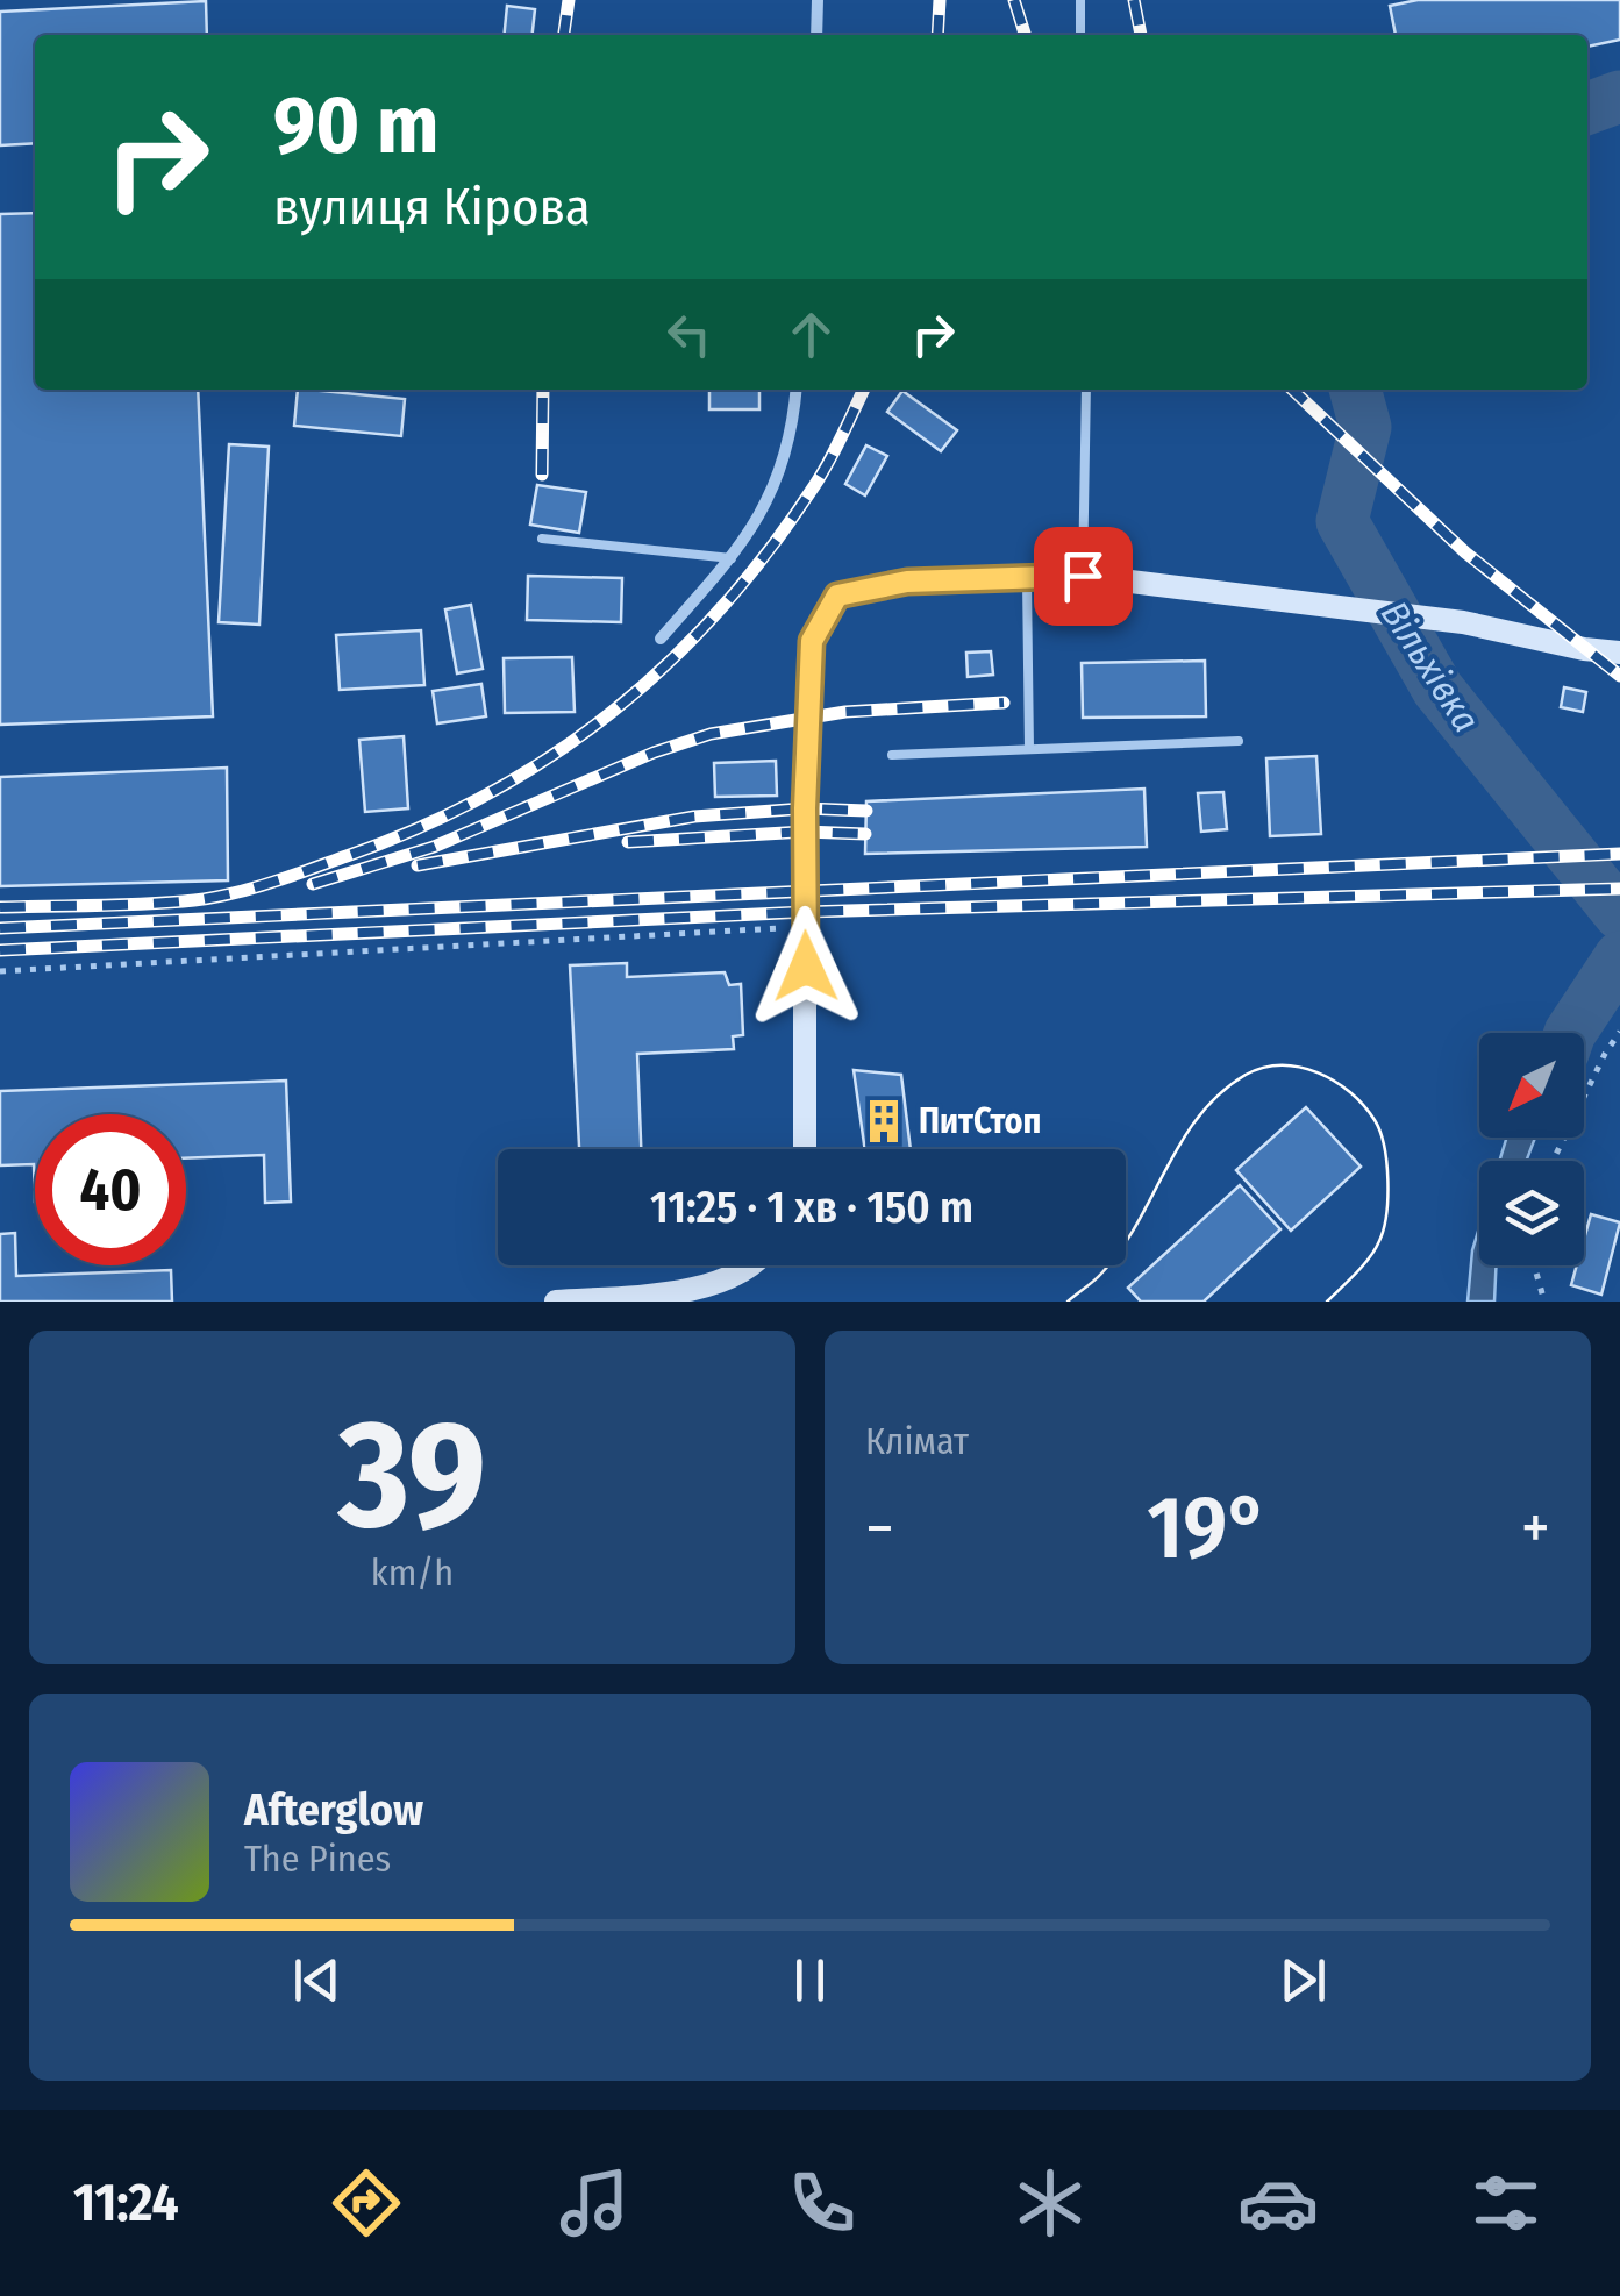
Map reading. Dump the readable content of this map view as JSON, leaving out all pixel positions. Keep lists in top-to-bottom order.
{
  "water": ["Вільхівка"],
  "places": {
    "building": ["ПитСтоп"]
  },
  "north": "bottom left",
  "page": {
    "turn": ["90 m", "вулиця Кірова"],
    "limit": "40",
    "trip": "11:25 · 1 хв · 150 m",
    "tile": [
      ["39", "km/h"],
      "Клімат"
    ],
    "heat": ["−", "19°", "+"],
    "song": ["Afterglow", "The Pines"],
    "tabs": "11:24"
  }
}
